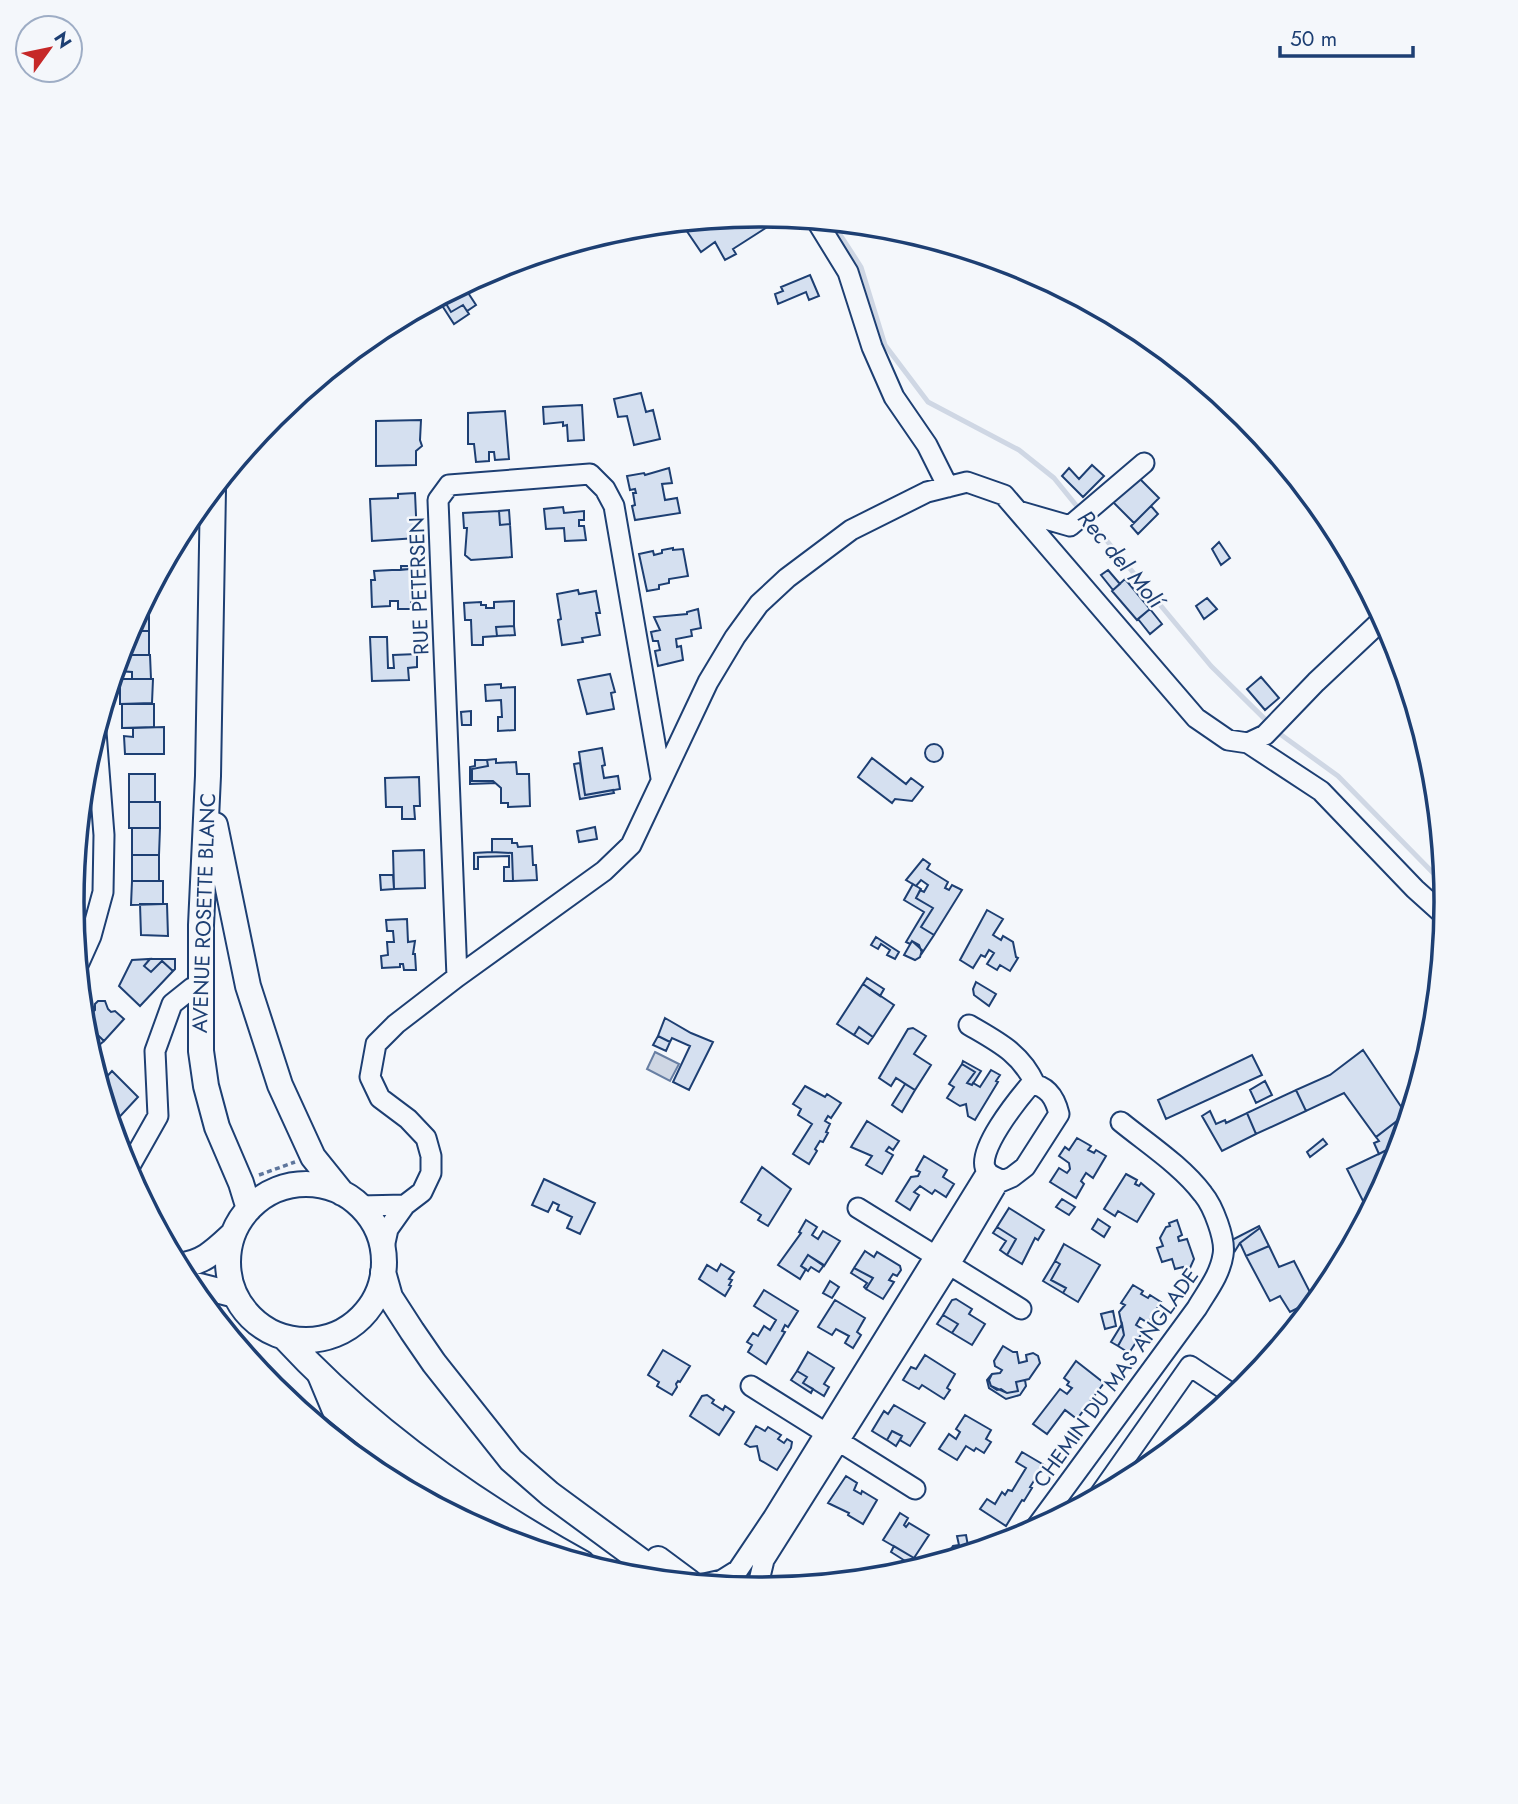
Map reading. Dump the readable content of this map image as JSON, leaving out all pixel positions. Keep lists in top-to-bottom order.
{
  "streets": {
    "main road": ["AVENUE ROSETTE BLANC"],
    "street": ["RUE PETERSEN", "CHEMIN DU MAS ANGLADE"]
  },
  "water": ["Rec del Molí"],
  "scale_bar": "50 m",
  "north": "top right"
}
